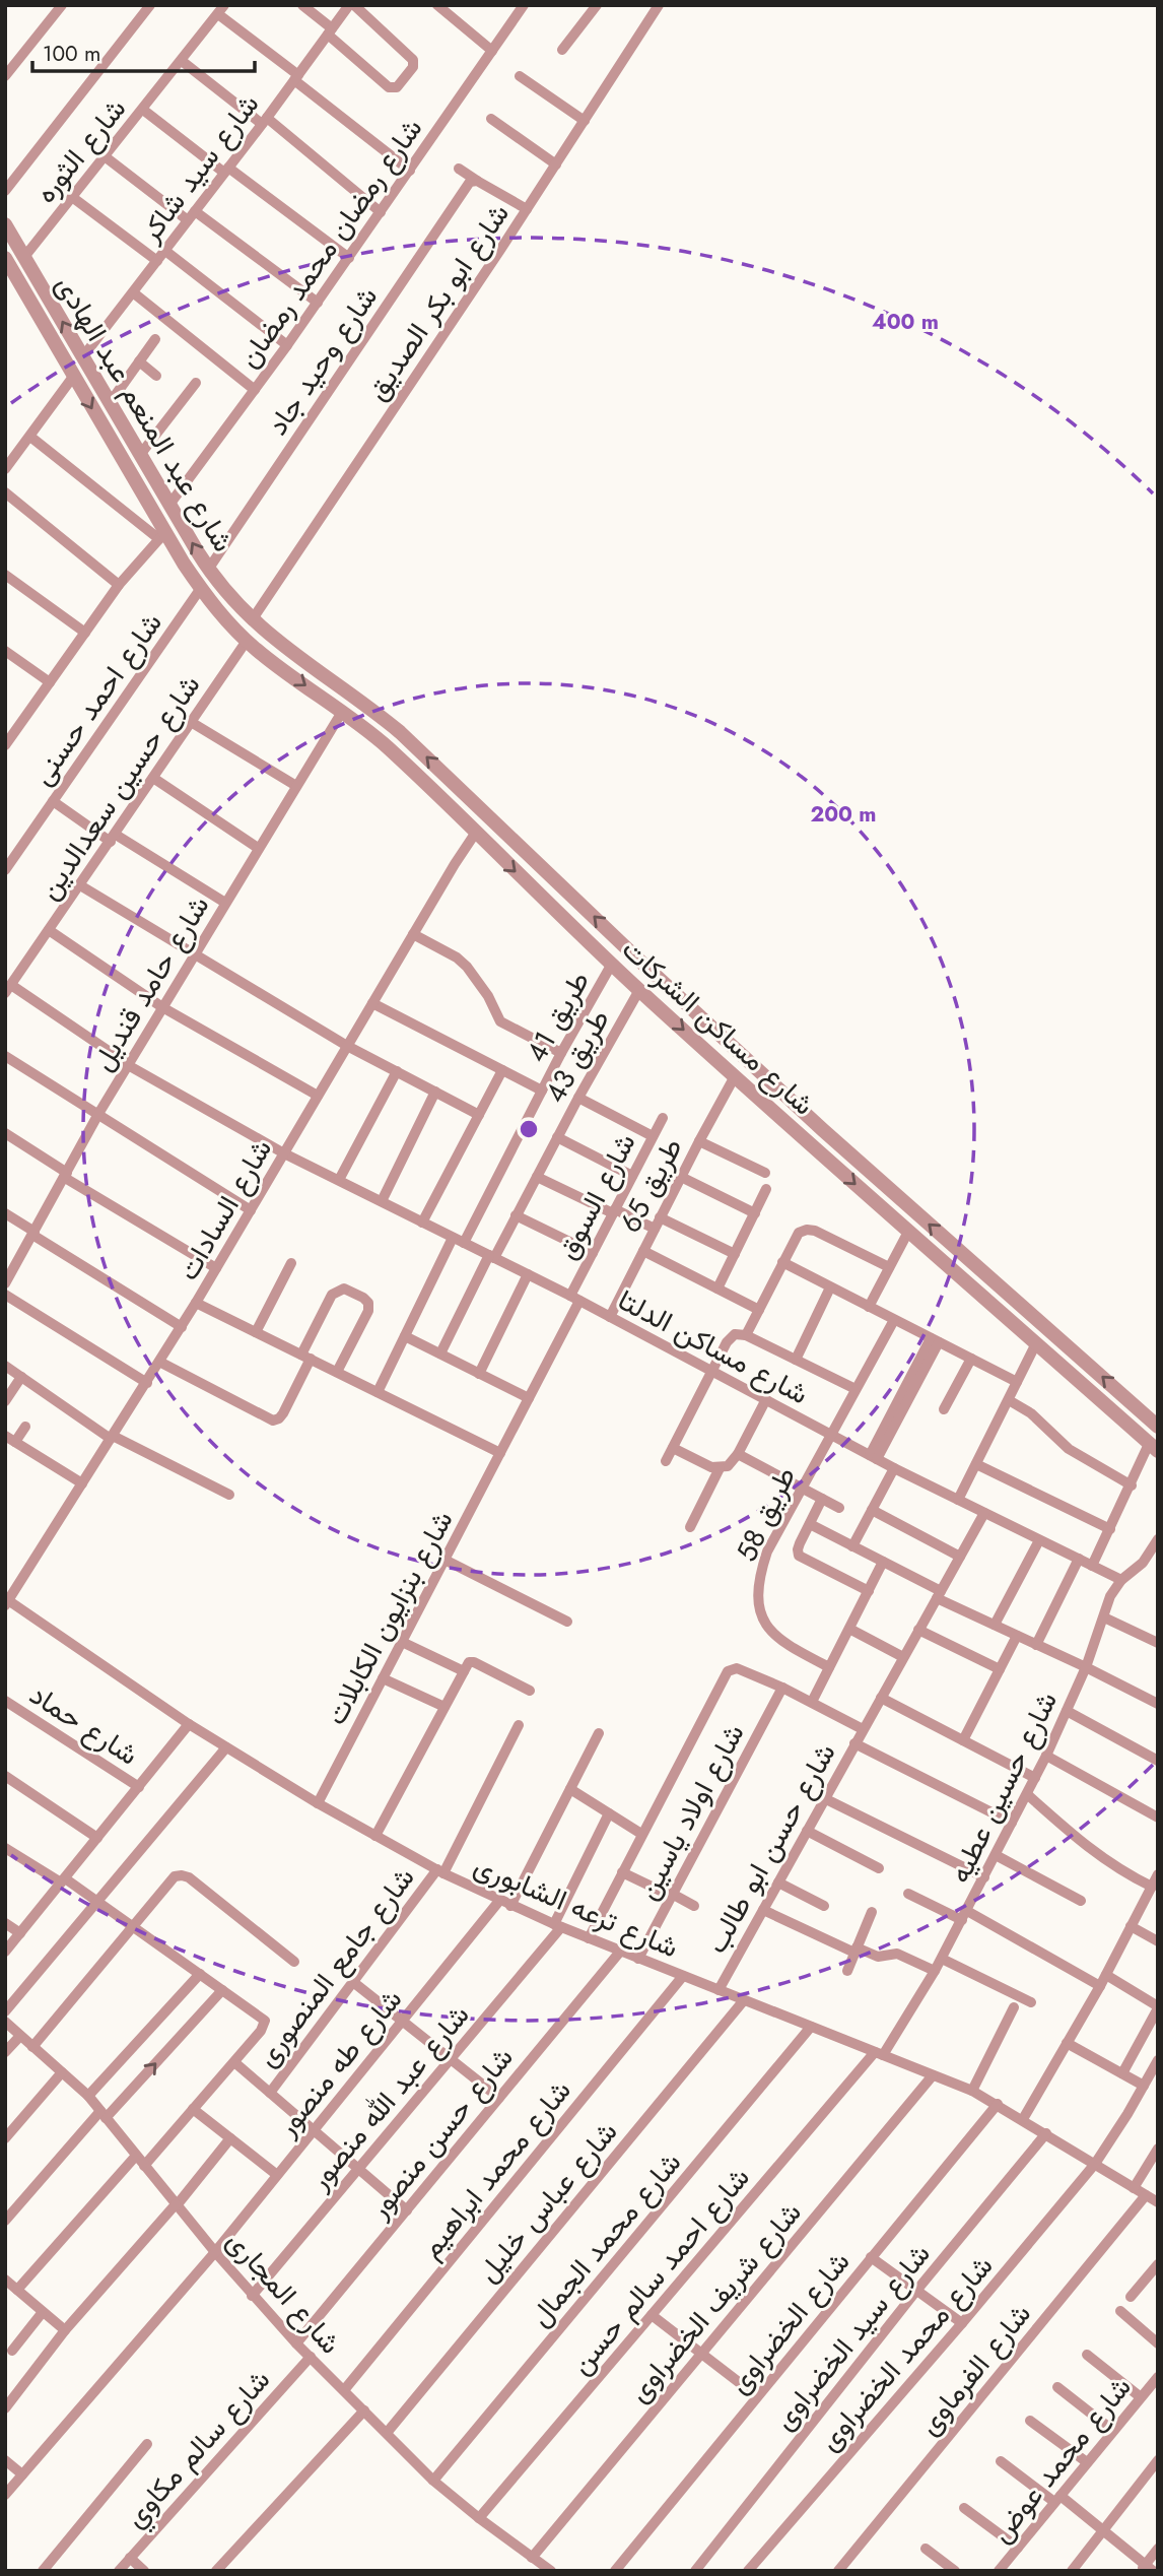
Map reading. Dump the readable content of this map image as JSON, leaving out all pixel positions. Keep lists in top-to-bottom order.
{
  "streets": {
    "street": [
      "شارع الثوره",
      "شارع سيد شاكر",
      "شارع رمضان محمد رمضان",
      "شارع ابو بكر الصديق",
      "شارع وحيد جاد",
      "شارع عبد المنعم عبد الهادى",
      "شارع احمد حسنى",
      "شارع حسين سعدالدين",
      "شارع حامد قنديل",
      "طريق 41",
      "شارع مساكن الشركات",
      "طريق 43",
      "طريق 65",
      "شارع السوق",
      "شارع السادات",
      "شارع مساكن الدلتا",
      "طريق 58",
      "شارع بنزايون الكابلات",
      "شارع حماد",
      "شارع حسين عطيه",
      "شارع اولاد ياسين",
      "شارع حسن ابو طالب",
      "شارع ترعه الشابورى",
      "شارع جامع المنصورى",
      "شارع طه منصور",
      "شارع عبد الله منصور",
      "شارع حسن منصور",
      "شارع محمد ابراهيم",
      "شارع عباس خليل",
      "شارع محمد الجمال",
      "شارع احمد سالم حسن",
      "شارع المجارى",
      "شارع شريف الخضراوى",
      "شارع الخضراوى",
      "شارع سيد الخضراوى",
      "شارع محمد الخضراوى",
      "شارع الفرماوى",
      "شارع سالم مكاوي",
      "شارع محمد عوض"
    ]
  },
  "crossings": [
    ["شارع الثوره", "شارع عبد المنعم عبد الهادى"],
    ["شارع سيد شاكر", "شارع عبد المنعم عبد الهادى"],
    ["شارع رمضان محمد رمضان", "شارع عبد المنعم عبد الهادى"],
    ["شارع ابو بكر الصديق", "شارع عبد المنعم عبد الهادى"],
    ["شارع ابو بكر الصديق", "شارع مساكن الشركات"],
    ["شارع وحيد جاد", "شارع عبد المنعم عبد الهادى"],
    ["شارع عبد المنعم عبد الهادى", "شارع احمد حسنى"],
    ["شارع عبد المنعم عبد الهادى", "شارع حسين سعدالدين"],
    ["شارع عبد المنعم عبد الهادى", "شارع مساكن الشركات"],
    ["شارع حسين سعدالدين", "شارع مساكن الشركات"],
    ["شارع حسين سعدالدين", "شارع مساكن الدلتا"],
    ["شارع حامد قنديل", "شارع مساكن الشركات"],
    ["شارع حامد قنديل", "شارع مساكن الدلتا"],
    ["طريق 41", "شارع مساكن الشركات"],
    ["طريق 41", "شارع مساكن الدلتا"],
    ["شارع مساكن الشركات", "طريق 43"],
    ["شارع مساكن الشركات", "طريق 65"],
    ["شارع مساكن الشركات", "شارع السادات"],
    ["طريق 43", "شارع مساكن الدلتا"],
    ["طريق 65", "شارع مساكن الدلتا"],
    ["شارع السوق", "شارع مساكن الدلتا"],
    ["شارع السوق", "شارع بنزايون الكابلات"],
    ["شارع السادات", "شارع مساكن الدلتا"],
    ["شارع السادات", "شارع ترعه الشابورى"],
    ["شارع مساكن الدلتا", "طريق 58"],
    ["شارع مساكن الدلتا", "شارع حسين عطيه"],
    ["شارع مساكن الدلتا", "شارع حسن ابو طالب"],
    ["شارع بنزايون الكابلات", "شارع ترعه الشابورى"],
    ["شارع حسين عطيه", "شارع ترعه الشابورى"],
    ["شارع حسين عطيه", "شارع احمد سالم حسن"],
    ["شارع اولاد ياسين", "شارع حسن ابو طالب"],
    ["شارع اولاد ياسين", "شارع ترعه الشابورى"],
    ["شارع حسن ابو طالب", "شارع ترعه الشابورى"],
    ["شارع ترعه الشابورى", "شارع جامع المنصورى"],
    ["شارع ترعه الشابورى", "شارع طه منصور"],
    ["شارع ترعه الشابورى", "شارع عبد الله منصور"],
    ["شارع ترعه الشابورى", "شارع حسن منصور"],
    ["شارع ترعه الشابورى", "شارع محمد ابراهيم"],
    ["شارع ترعه الشابورى", "شارع عباس خليل"],
    ["شارع ترعه الشابورى", "شارع محمد الجمال"],
    ["شارع ترعه الشابورى", "شارع احمد سالم حسن"],
    ["شارع ترعه الشابورى", "شارع شريف الخضراوى"],
    ["شارع ترعه الشابورى", "شارع الخضراوى"],
    ["شارع ترعه الشابورى", "شارع سيد الخضراوى"],
    ["شارع ترعه الشابورى", "شارع محمد الخضراوى"],
    ["شارع ترعه الشابورى", "شارع الفرماوى"],
    ["شارع طه منصور", "شارع المجارى"],
    ["شارع عبد الله منصور", "شارع المجارى"],
    ["شارع حسن منصور", "شارع المجارى"],
    ["شارع محمد ابراهيم", "شارع المجارى"],
    ["شارع عباس خليل", "شارع المجارى"],
    ["شارع محمد الجمال", "شارع المجارى"],
    ["شارع احمد سالم حسن", "شارع المجارى"],
    ["شارع المجارى", "شارع شريف الخضراوى"],
    ["شارع المجارى", "شارع سالم مكاوي"]
  ],
  "scale_bar": "100 m",
  "rings": ["400 m", "200 m"]
}
